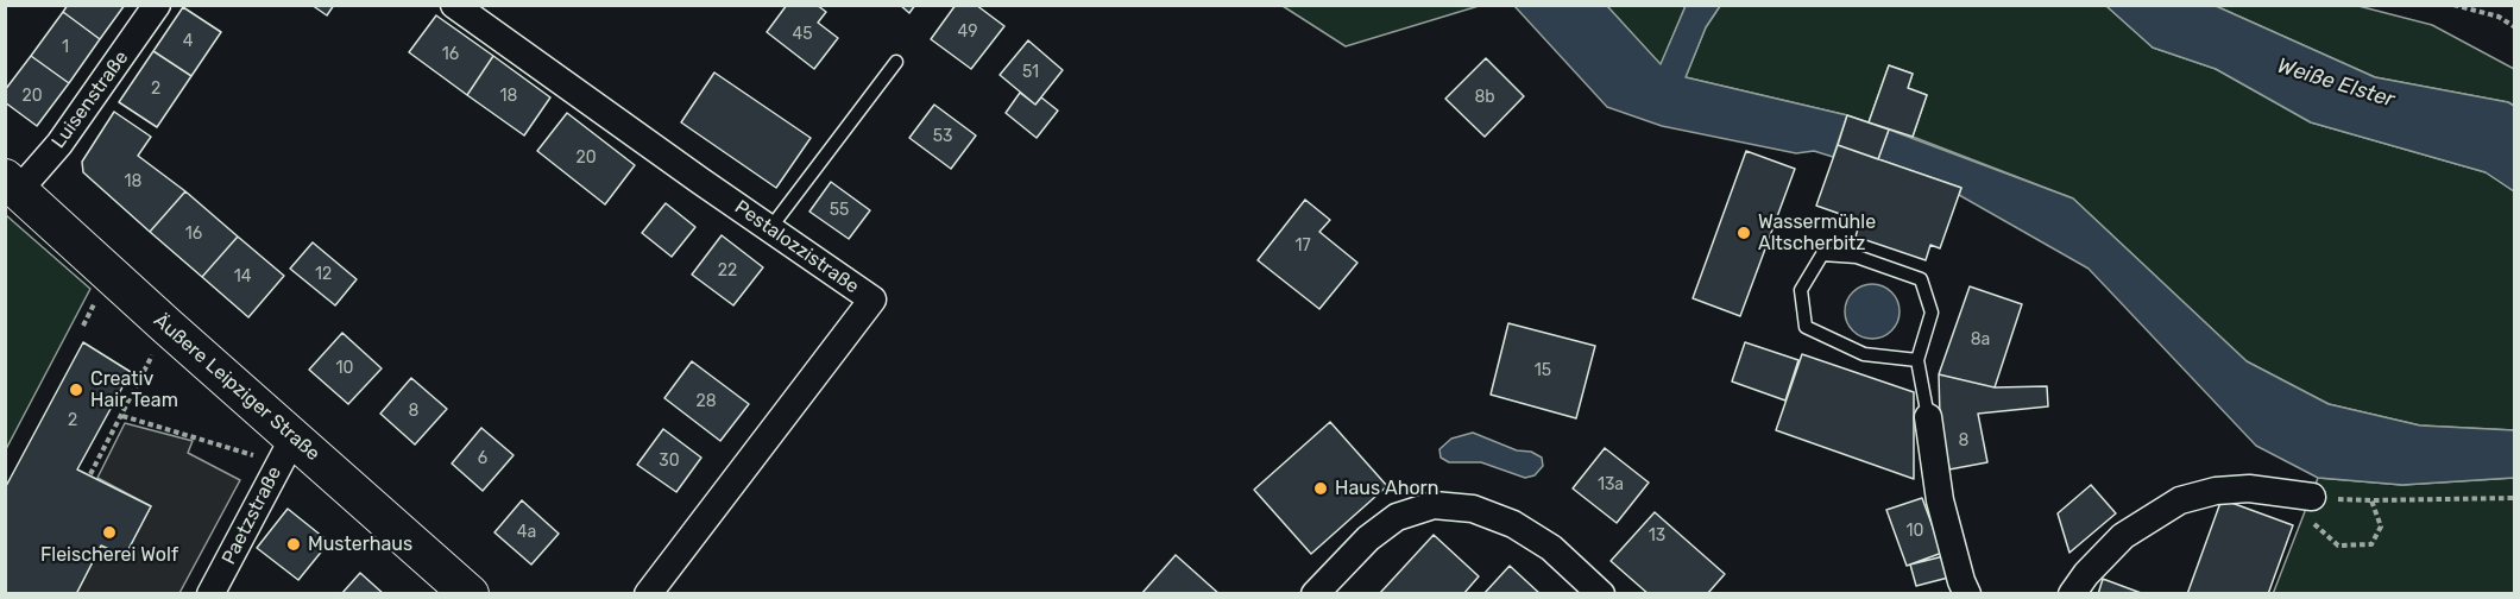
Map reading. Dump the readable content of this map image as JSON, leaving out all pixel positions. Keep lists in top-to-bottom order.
{
  "streets": {
    "street": [
      "Luisenstraße",
      "Pestalozzistraße",
      "Äußere Leipziger Straße",
      "Paetzstraße"
    ]
  },
  "crossings": [
    ["Luisenstraße", "Äußere Leipziger Straße"],
    ["Äußere Leipziger Straße", "Paetzstraße"]
  ],
  "water": ["Weiße Elster"],
  "places": [
    "Wassermühle Altscherbitz",
    "Creativ Hair Team",
    "Haus Ahorn",
    "Fleischerei Wolf",
    "Musterhaus"
  ],
  "house_numbers": [
    "49",
    "45",
    "4",
    "1",
    "16",
    "51",
    "2",
    "20",
    "18",
    "8b",
    "53",
    "20",
    "18",
    "55",
    "16",
    "17",
    "22",
    "12",
    "14",
    "8a",
    "10",
    "15",
    "28",
    "8",
    "2",
    "8",
    "6",
    "30",
    "13a",
    "10",
    "4a",
    "13"
  ]
}
